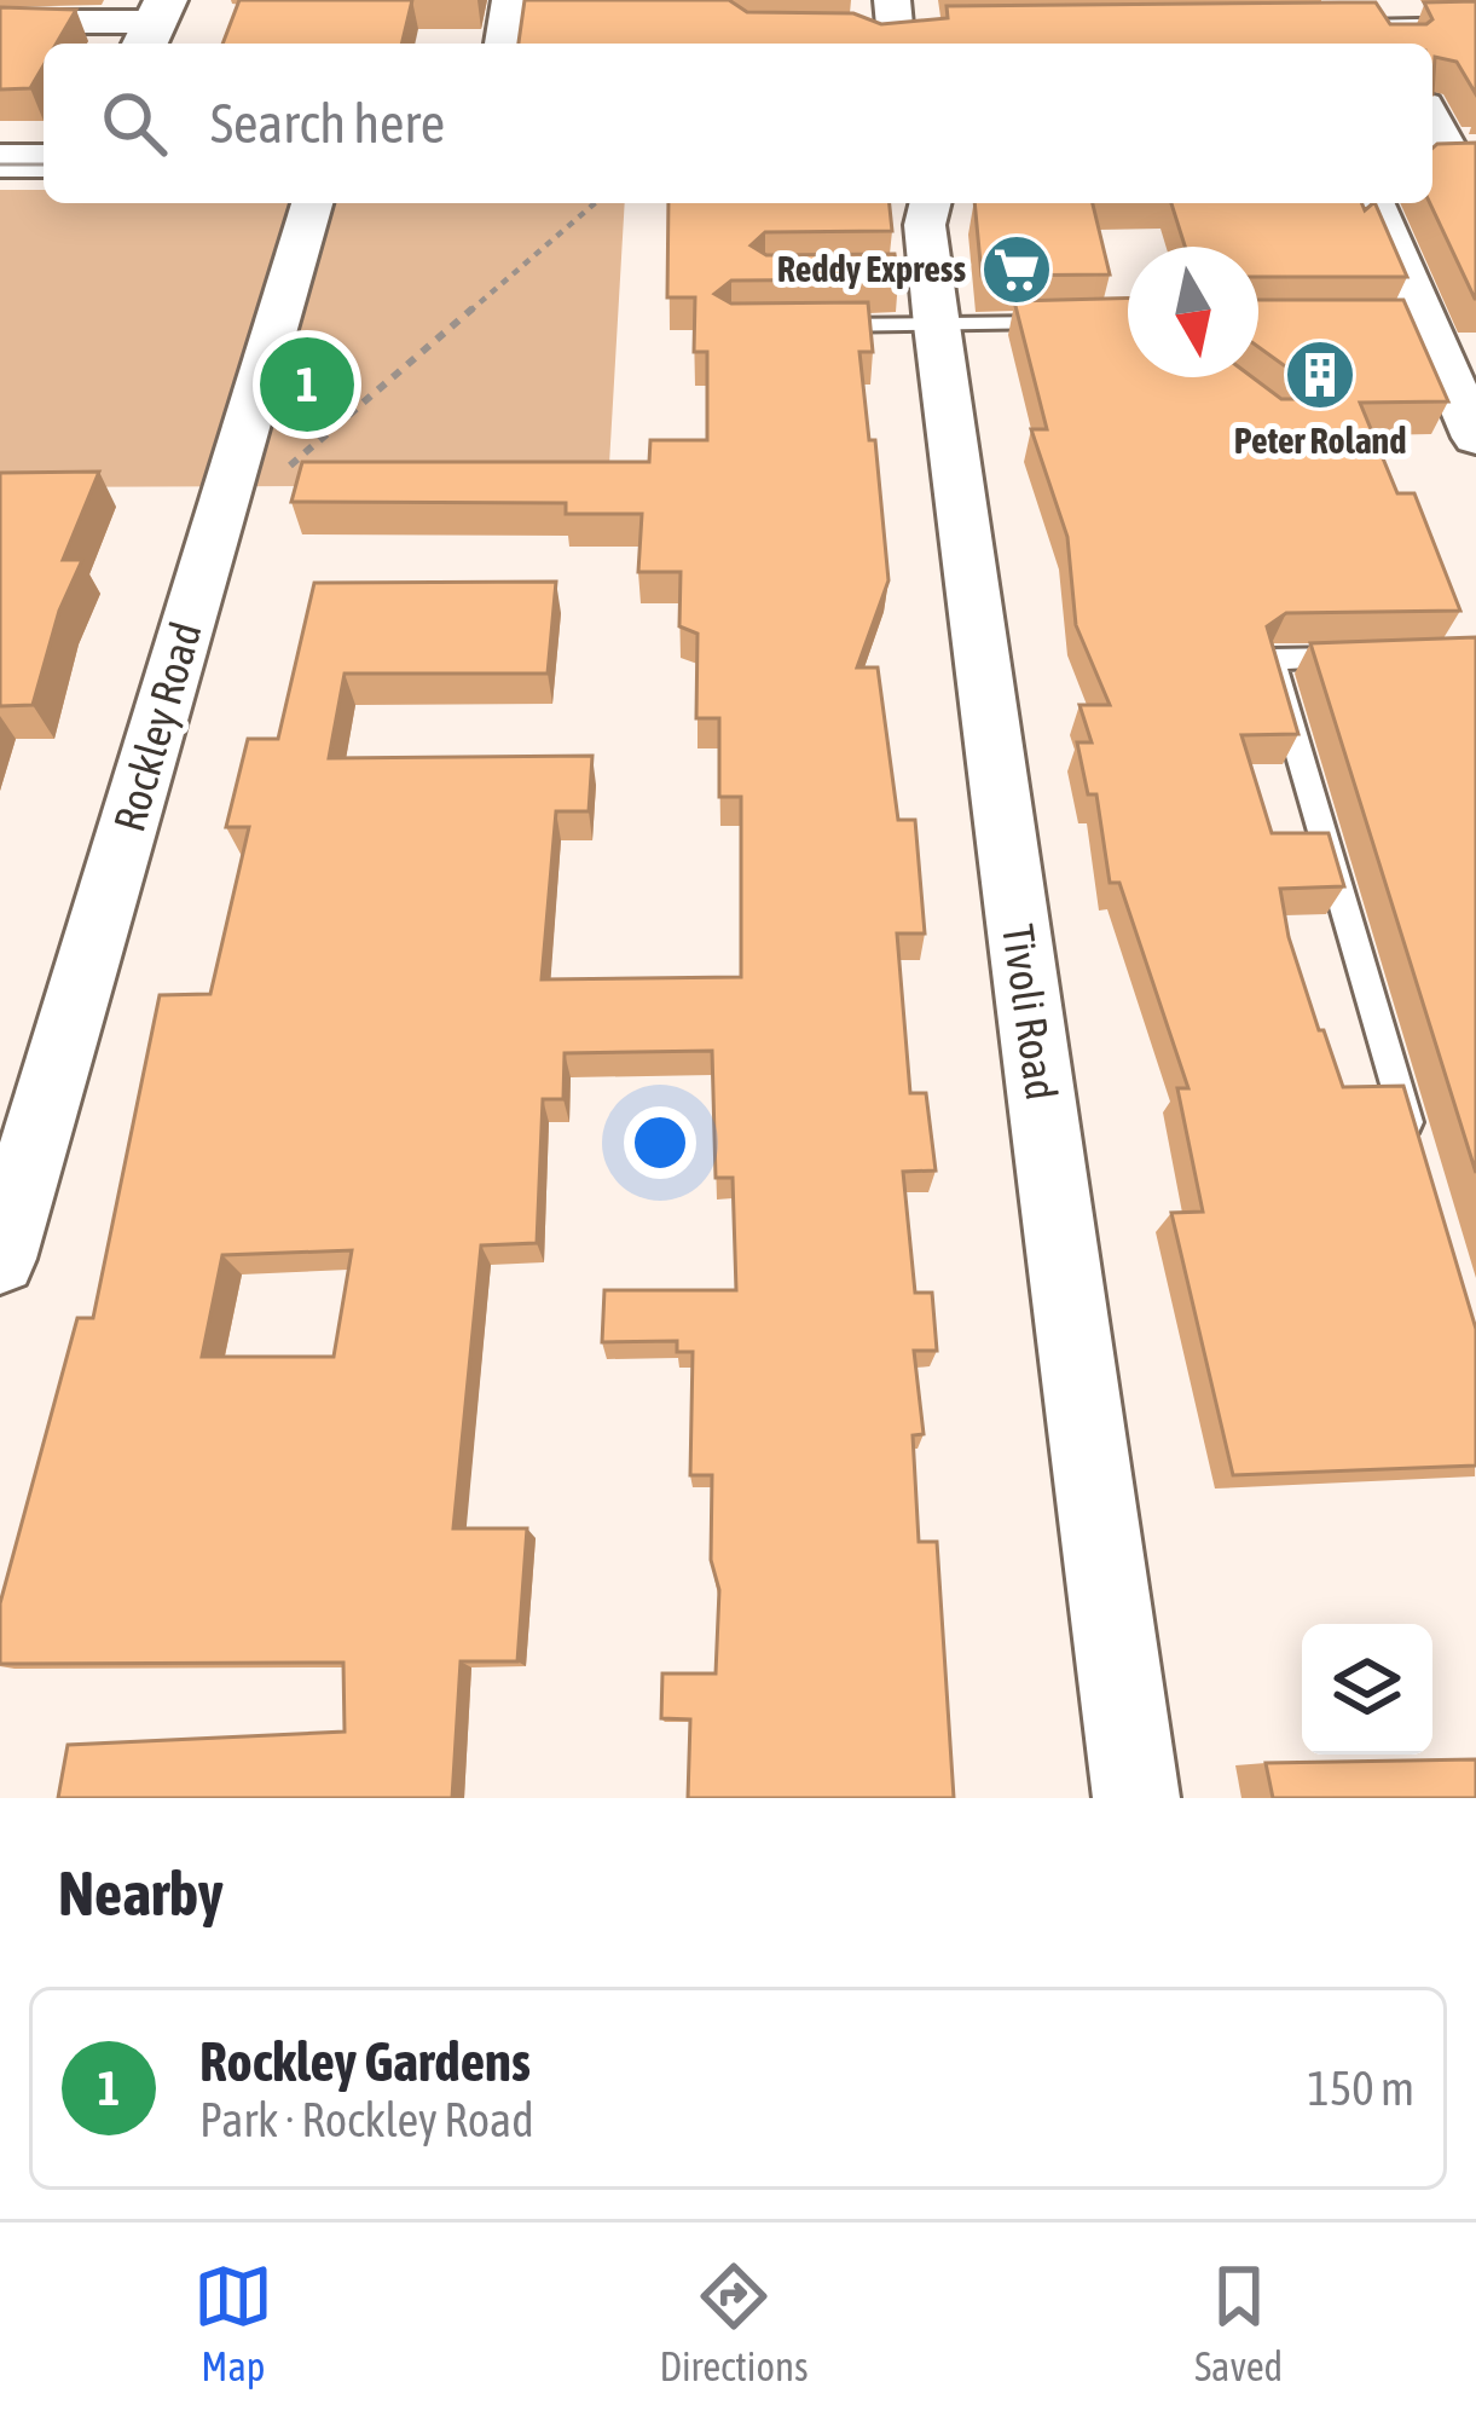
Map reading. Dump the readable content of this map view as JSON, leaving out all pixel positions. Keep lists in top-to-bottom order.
{
  "streets": {
    "street": ["Rockley Road", "Tivoli Road"]
  },
  "places": {
    "supermarket": ["Reddy Express"],
    "building": ["Peter Roland"]
  },
  "north": "bottom",
  "page": {
    "search": "Search here",
    "pins": "1",
    "heading": "Nearby",
    "list": [
      {
        "mark": "1",
        "name": "Rockley Gardens",
        "note": "Park · Rockley Road",
        "value": "150 m"
      }
    ],
    "nav": ["Map", "Directions", "Saved"]
  }
}
